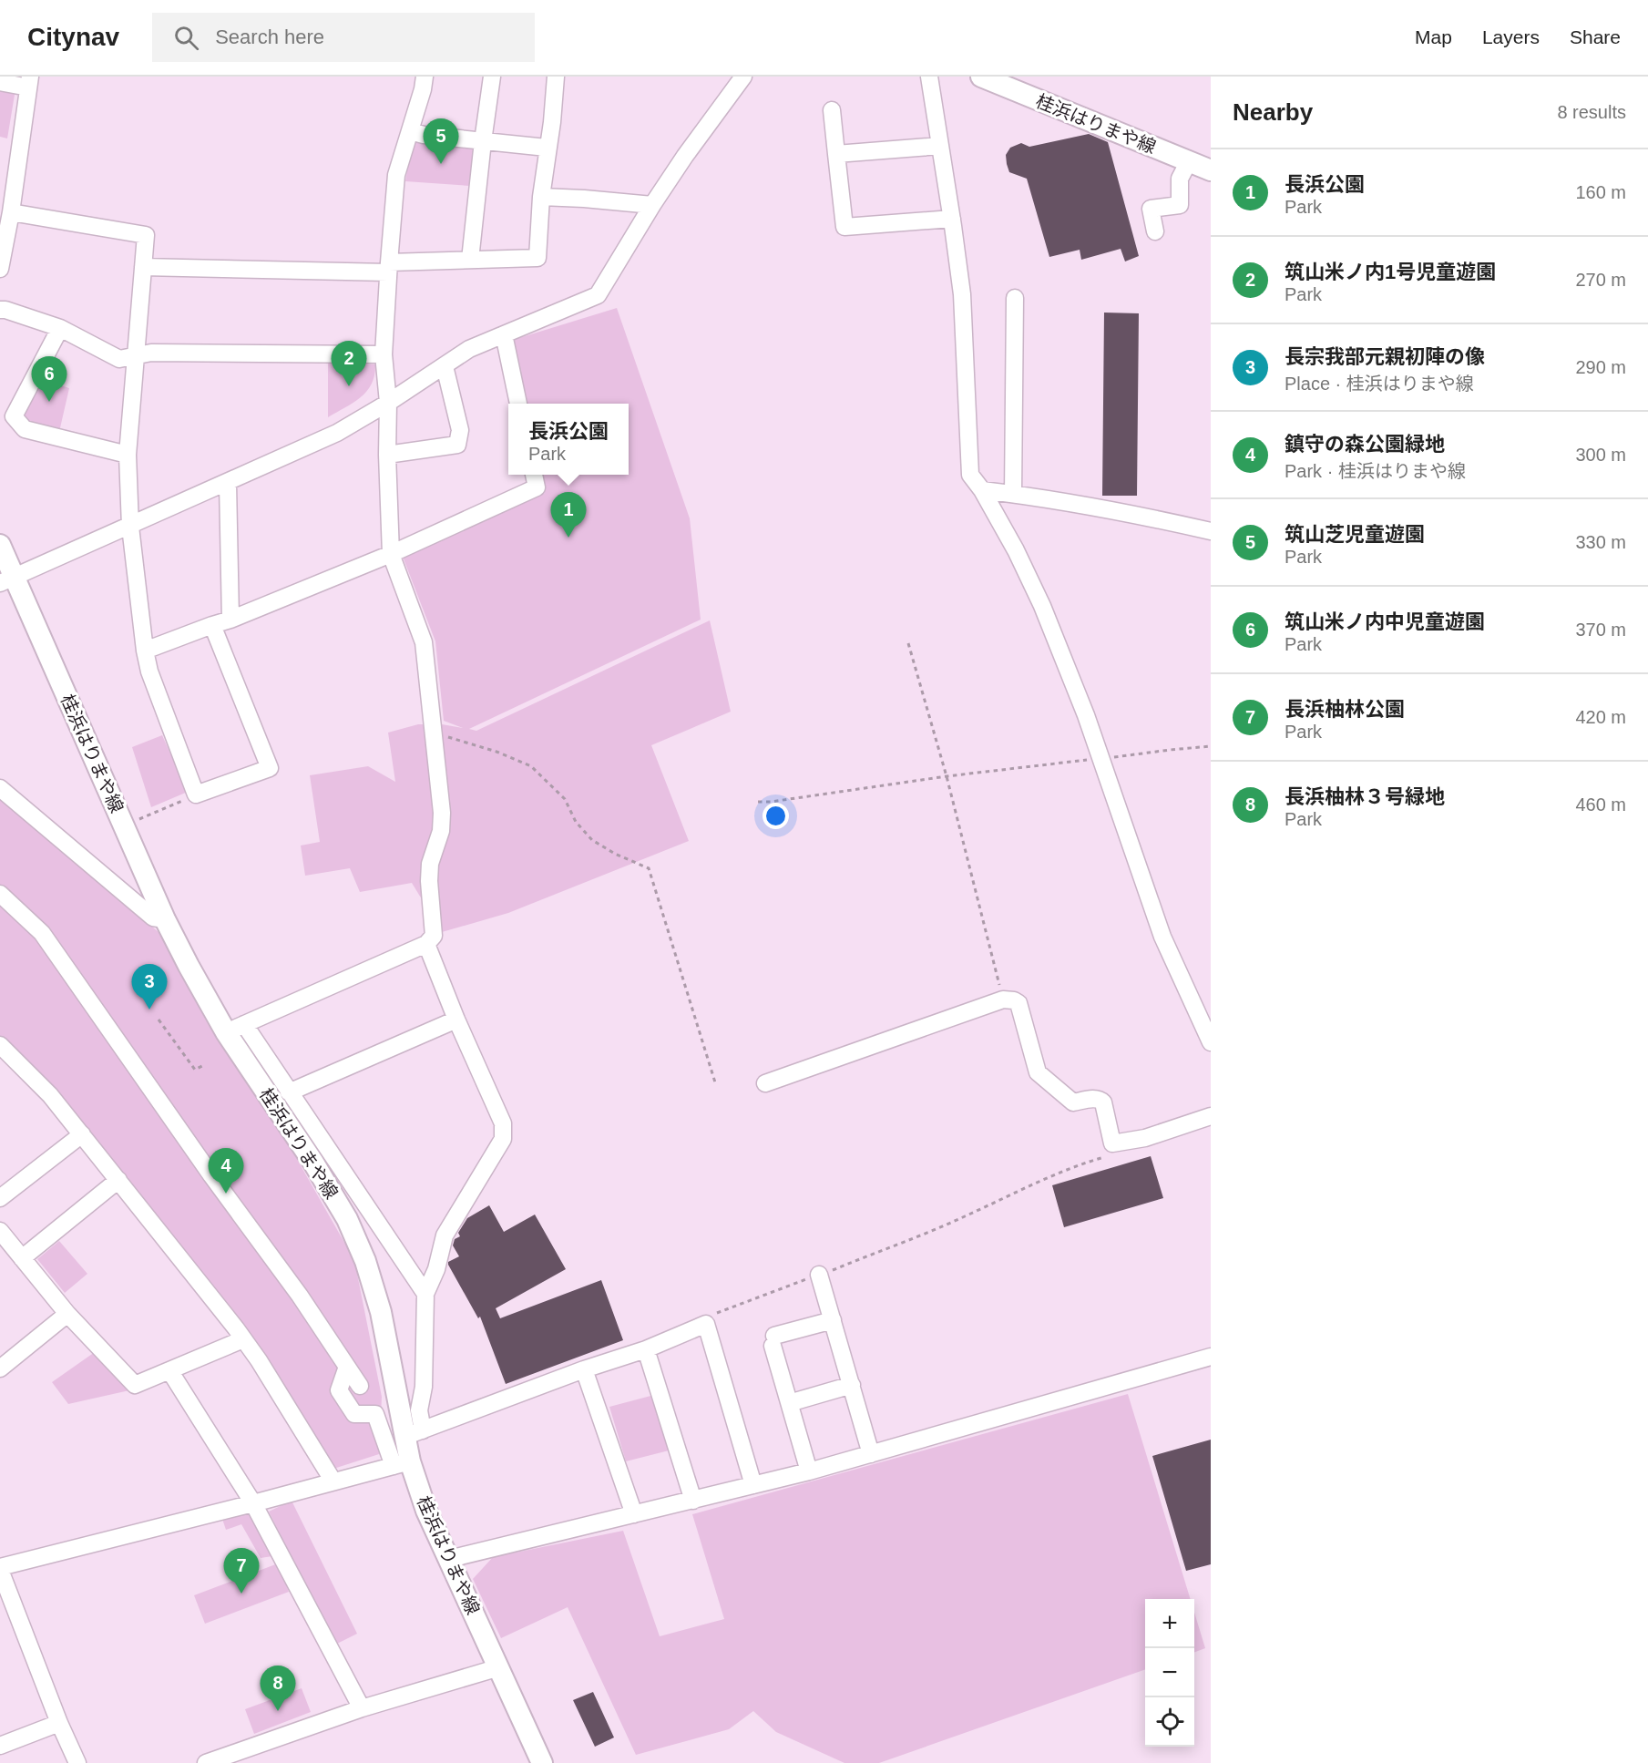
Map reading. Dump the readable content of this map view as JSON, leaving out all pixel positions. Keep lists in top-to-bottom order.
{
  "streets": {
    "main road": ["桂浜はりまや線"]
  },
  "page": {
    "header": "Citynav",
    "search": "Search here",
    "nav": ["Map", "Layers", "Share"],
    "heading": ["Nearby", "8 results"],
    "pins": [
      "5",
      "2",
      "6",
      "1",
      "3",
      "4",
      "7",
      "8"
    ],
    "list": [
      {
        "mark": "1",
        "name": "長浜公園",
        "note": "Park",
        "value": "160 m"
      },
      {
        "mark": "2",
        "name": "筑山米ノ内1号児童遊園",
        "note": "Park",
        "value": "270 m"
      },
      {
        "mark": "3",
        "name": "長宗我部元親初陣の像",
        "note": "Place · 桂浜はりまや線",
        "value": "290 m"
      },
      {
        "mark": "4",
        "name": "鎮守の森公園緑地",
        "note": "Park · 桂浜はりまや線",
        "value": "300 m"
      },
      {
        "mark": "5",
        "name": "筑山芝児童遊園",
        "note": "Park",
        "value": "330 m"
      },
      {
        "mark": "6",
        "name": "筑山米ノ内中児童遊園",
        "note": "Park",
        "value": "370 m"
      },
      {
        "mark": "7",
        "name": "長浜柚林公園",
        "note": "Park",
        "value": "420 m"
      },
      {
        "mark": "8",
        "name": "長浜柚林３号緑地",
        "note": "Park",
        "value": "460 m"
      }
    ],
    "popup": ["長浜公園", "Park"],
    "map_buttons": ["+", "−"]
  }
}
